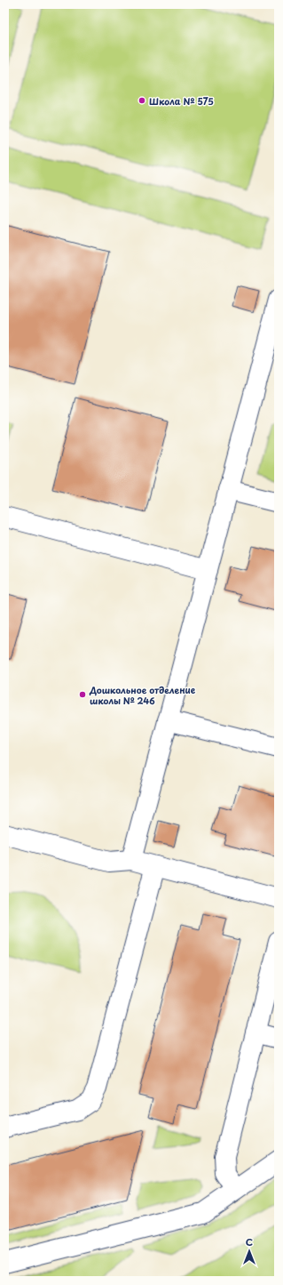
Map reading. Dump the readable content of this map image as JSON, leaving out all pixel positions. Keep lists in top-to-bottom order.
{
  "places": ["Школа № 575", "Дошкольное отделение школы № 246"],
  "north": "top"
}
